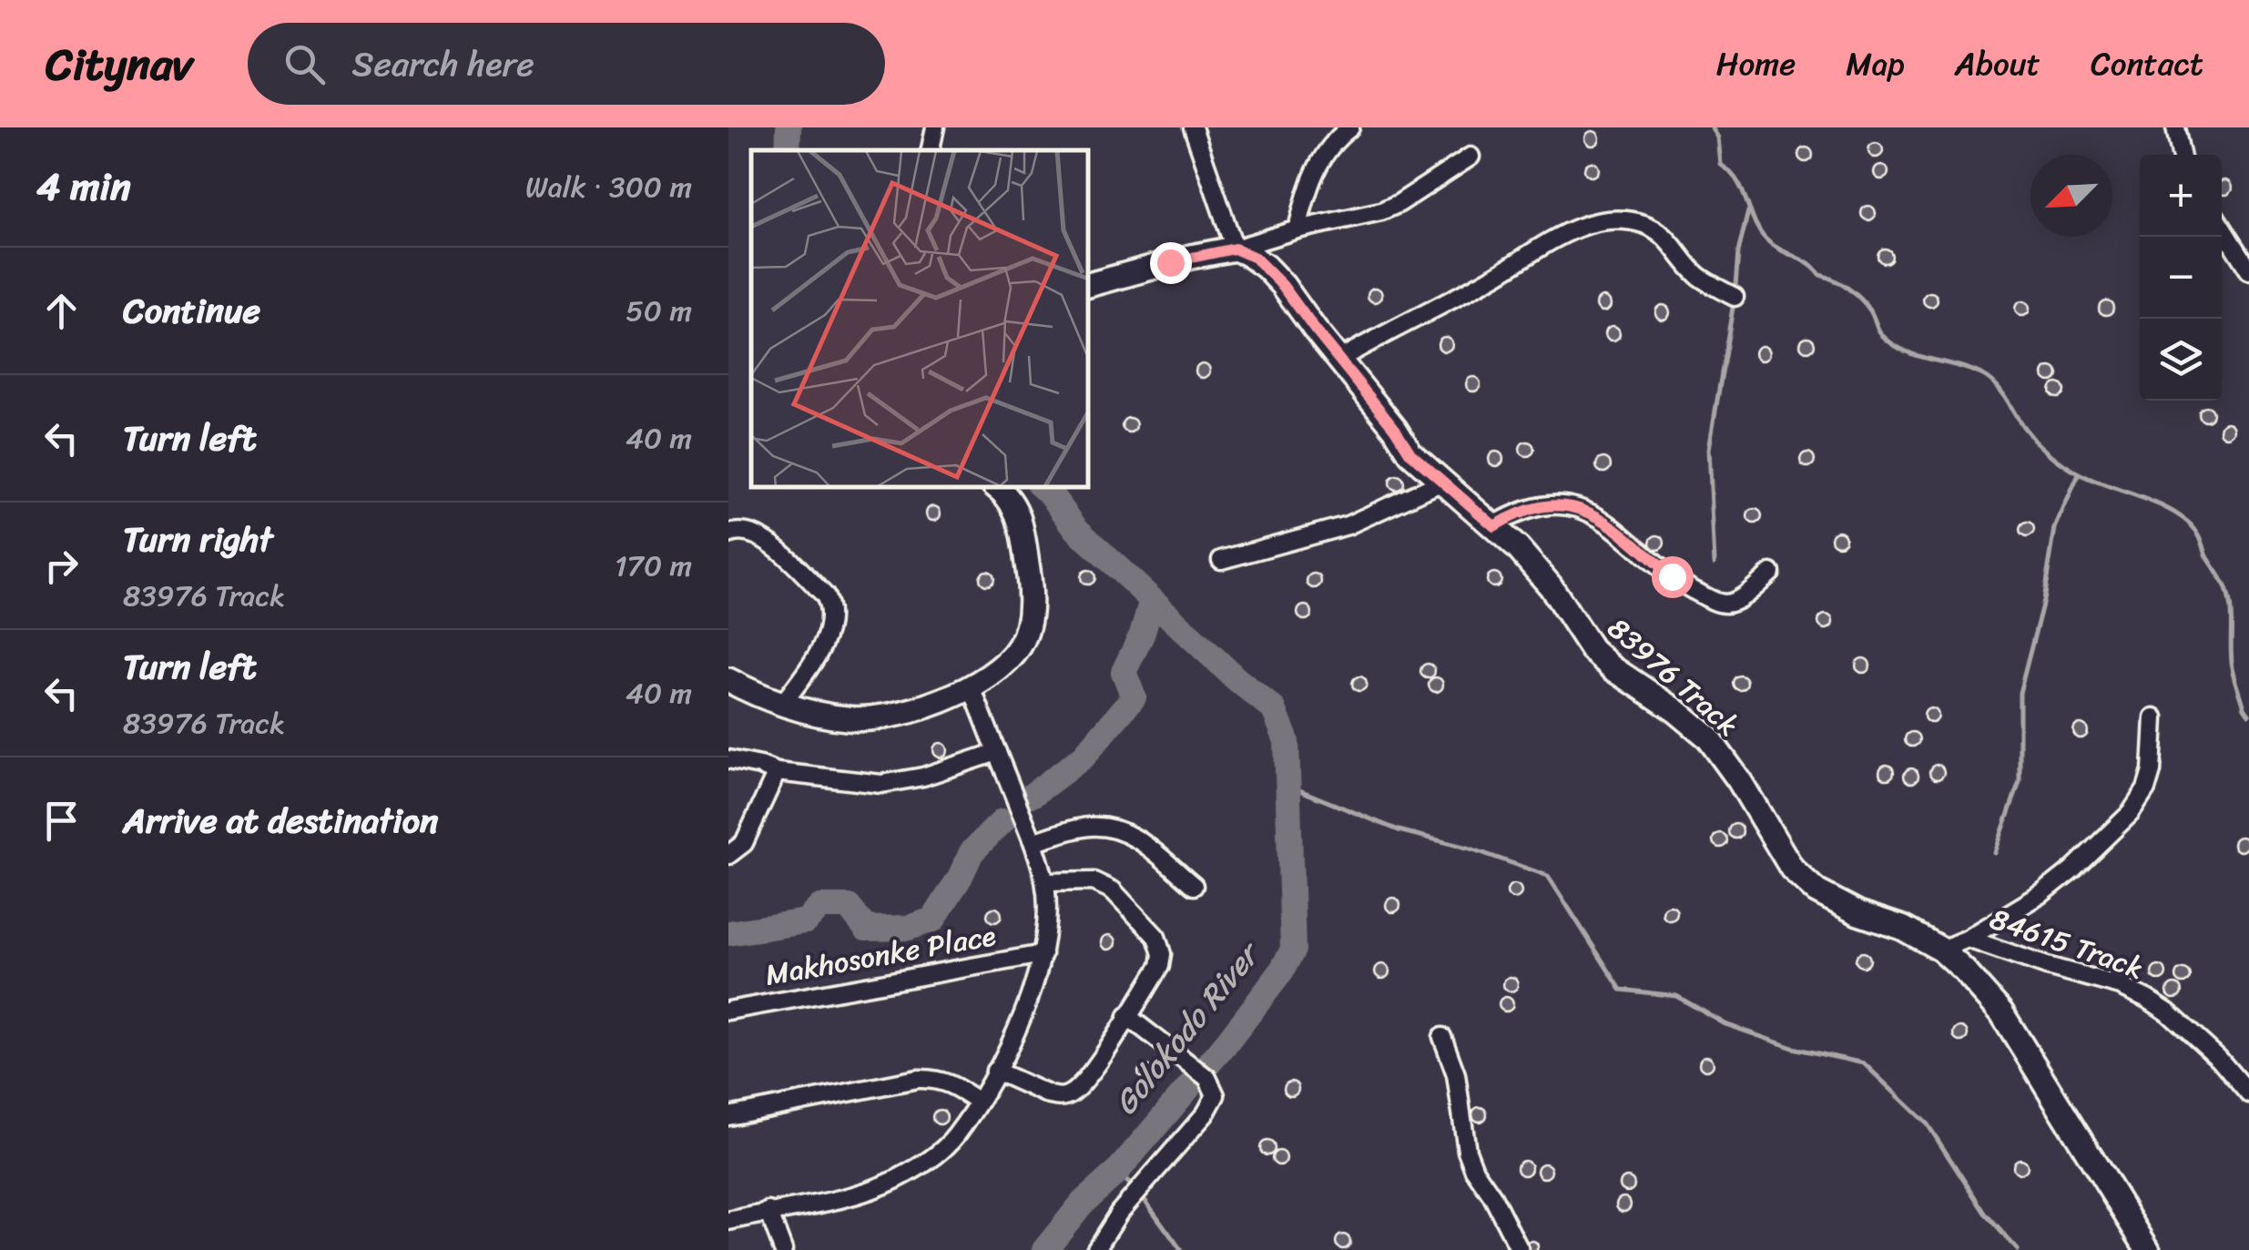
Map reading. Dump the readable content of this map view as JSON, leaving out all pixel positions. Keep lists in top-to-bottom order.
{
  "streets": {
    "street": ["83976 Track", "84615 Track", "Makhosonke Place"]
  },
  "crossings": [
    ["83976 Track", "84615 Track"]
  ],
  "water": ["Golokodo River"],
  "north": "bottom left",
  "page": {
    "header": "Citynav",
    "search": "Search here",
    "nav": [
      "Home",
      "Map",
      "About",
      "Contact"
    ],
    "heading": ["4 min", "Walk · 300 m"],
    "map_buttons": ["+", "−"],
    "list": [
      ["Continue", "50 m"],
      ["Turn left", "40 m"],
      ["Turn right", "83976 Track", "170 m"],
      ["Turn left", "83976 Track", "40 m"],
      "Arrive at destination"
    ]
  }
}
